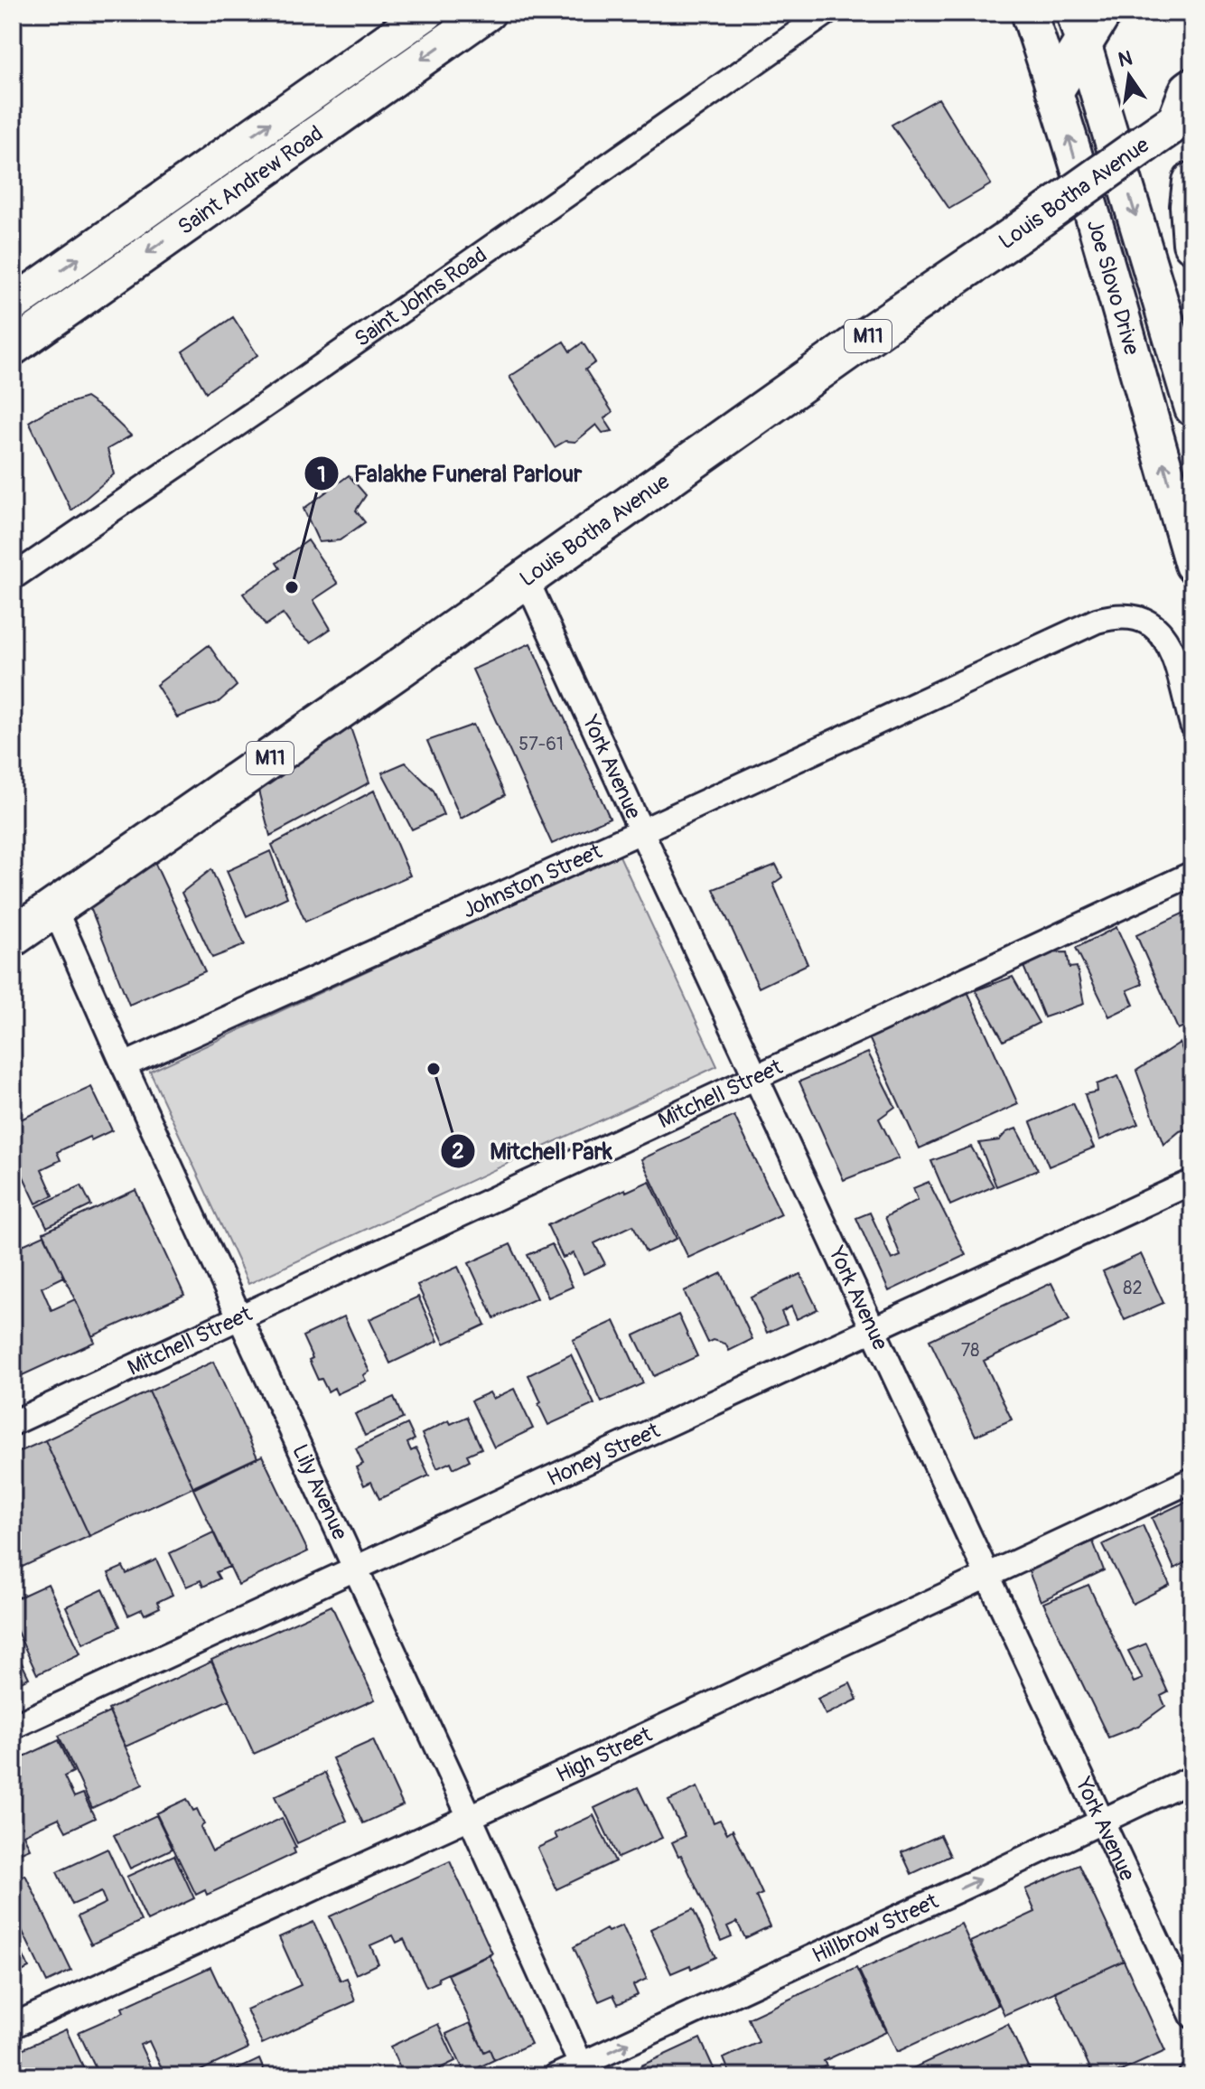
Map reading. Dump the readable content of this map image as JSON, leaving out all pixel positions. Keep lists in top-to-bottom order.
{
  "streets": {
    "main road": [
      "Saint Andrew Road",
      "Louis Botha Avenue",
      "Joe Slovo Drive",
      "M11"
    ],
    "street": [
      "Saint Johns Road",
      "York Avenue",
      "Johnston Street",
      "Mitchell Street",
      "Honey Street",
      "Lily Avenue",
      "High Street",
      "Hillbrow Street"
    ]
  },
  "crossings": [
    ["Louis Botha Avenue", "York Avenue"],
    ["Louis Botha Avenue", "Lily Avenue"],
    ["York Avenue", "Johnston Street"],
    ["York Avenue", "Mitchell Street"],
    ["York Avenue", "Honey Street"],
    ["York Avenue", "High Street"],
    ["York Avenue", "Hillbrow Street"],
    ["Johnston Street", "Lily Avenue"],
    ["Mitchell Street", "Lily Avenue"],
    ["Honey Street", "Lily Avenue"],
    ["Lily Avenue", "High Street"],
    ["Lily Avenue", "Hillbrow Street"]
  ],
  "one_way": ["Hillbrow Street"],
  "places": ["Falakhe Funeral Parlour", "Mitchell Park"],
  "house_numbers": ["57-61", "82", "78"],
  "north": "top"
}
